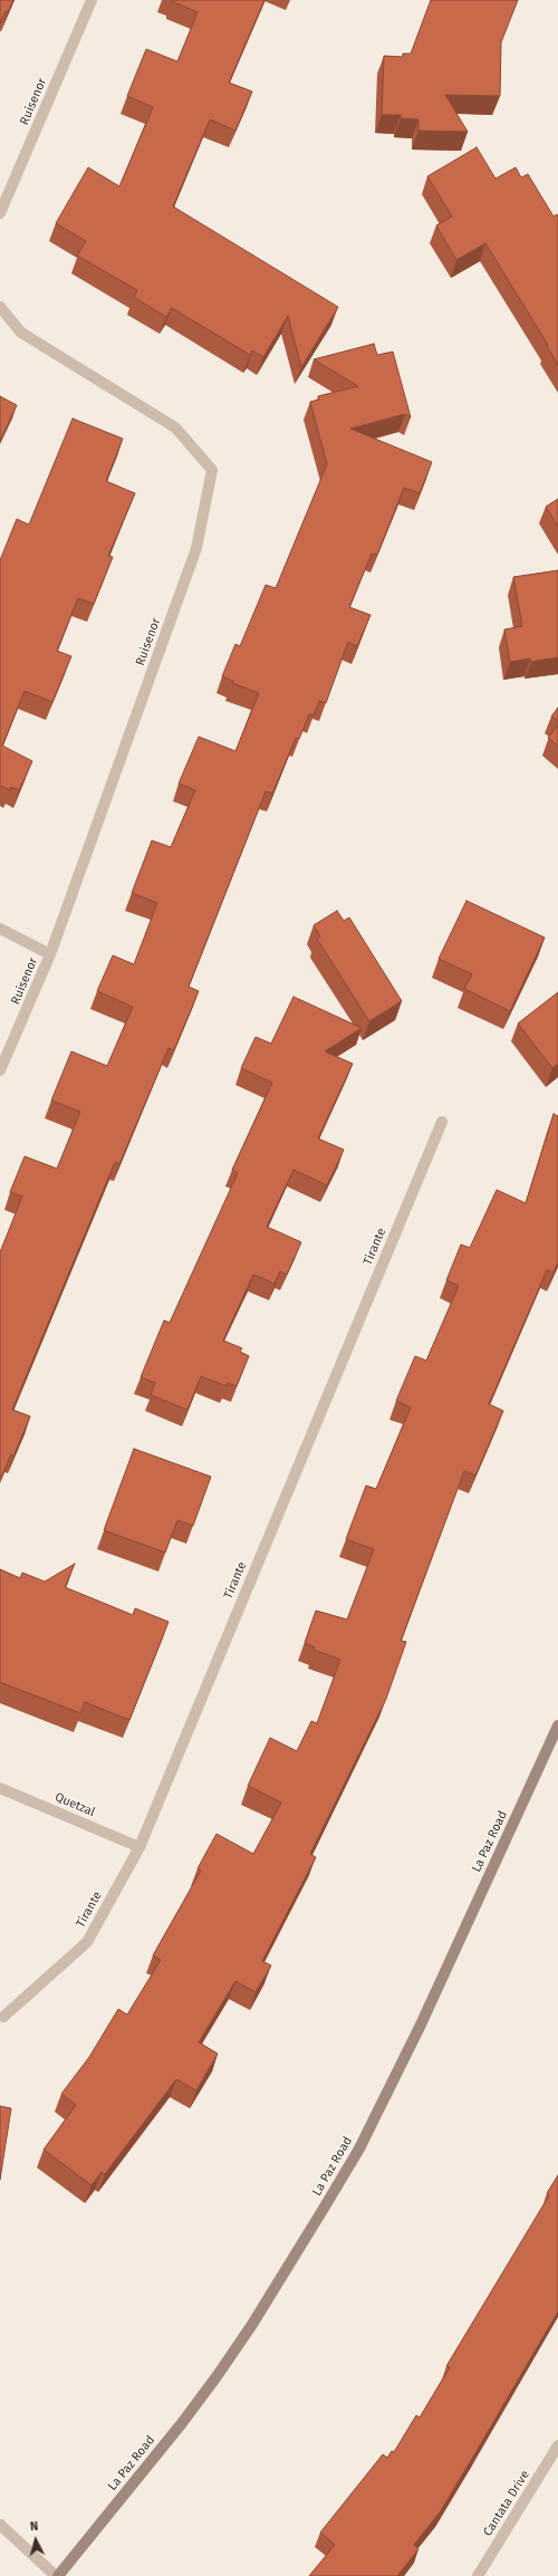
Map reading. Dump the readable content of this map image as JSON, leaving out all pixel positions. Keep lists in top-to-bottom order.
{
  "streets": {
    "main road": ["La Paz Road"],
    "street": [
      "Ruisenor",
      "Tirante",
      "Quetzal",
      "Cantata Drive"
    ]
  },
  "crossings": [
    ["Tirante", "Quetzal"]
  ],
  "north": "top"
}
